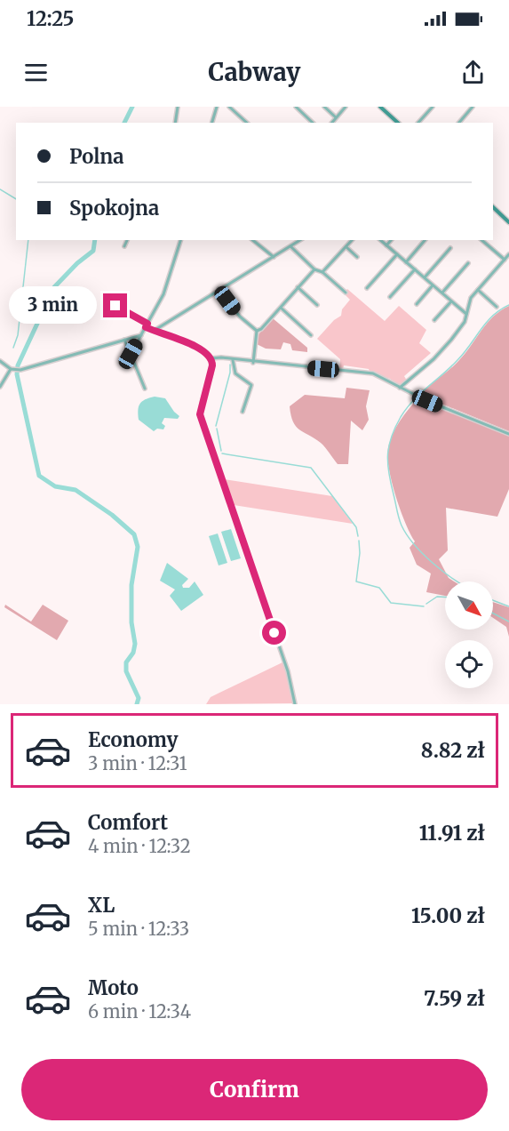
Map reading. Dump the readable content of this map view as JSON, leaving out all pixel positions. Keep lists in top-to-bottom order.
{
  "north": "bottom right",
  "page": {
    "status": "12:25",
    "header": "Cabway",
    "banner": ["Polna", "Spokojna"],
    "bubble": "3 min",
    "list": [
      {
        "name": "Economy",
        "note": "3 min · 12:31",
        "value": "8.82 zł"
      },
      {
        "name": "Comfort",
        "note": "4 min · 12:32",
        "value": "11.91 zł"
      },
      {
        "name": "XL",
        "note": "5 min · 12:33",
        "value": "15.00 zł"
      },
      {
        "name": "Moto",
        "note": "6 min · 12:34",
        "value": "7.59 zł"
      }
    ],
    "buttons": "Confirm"
  }
}
